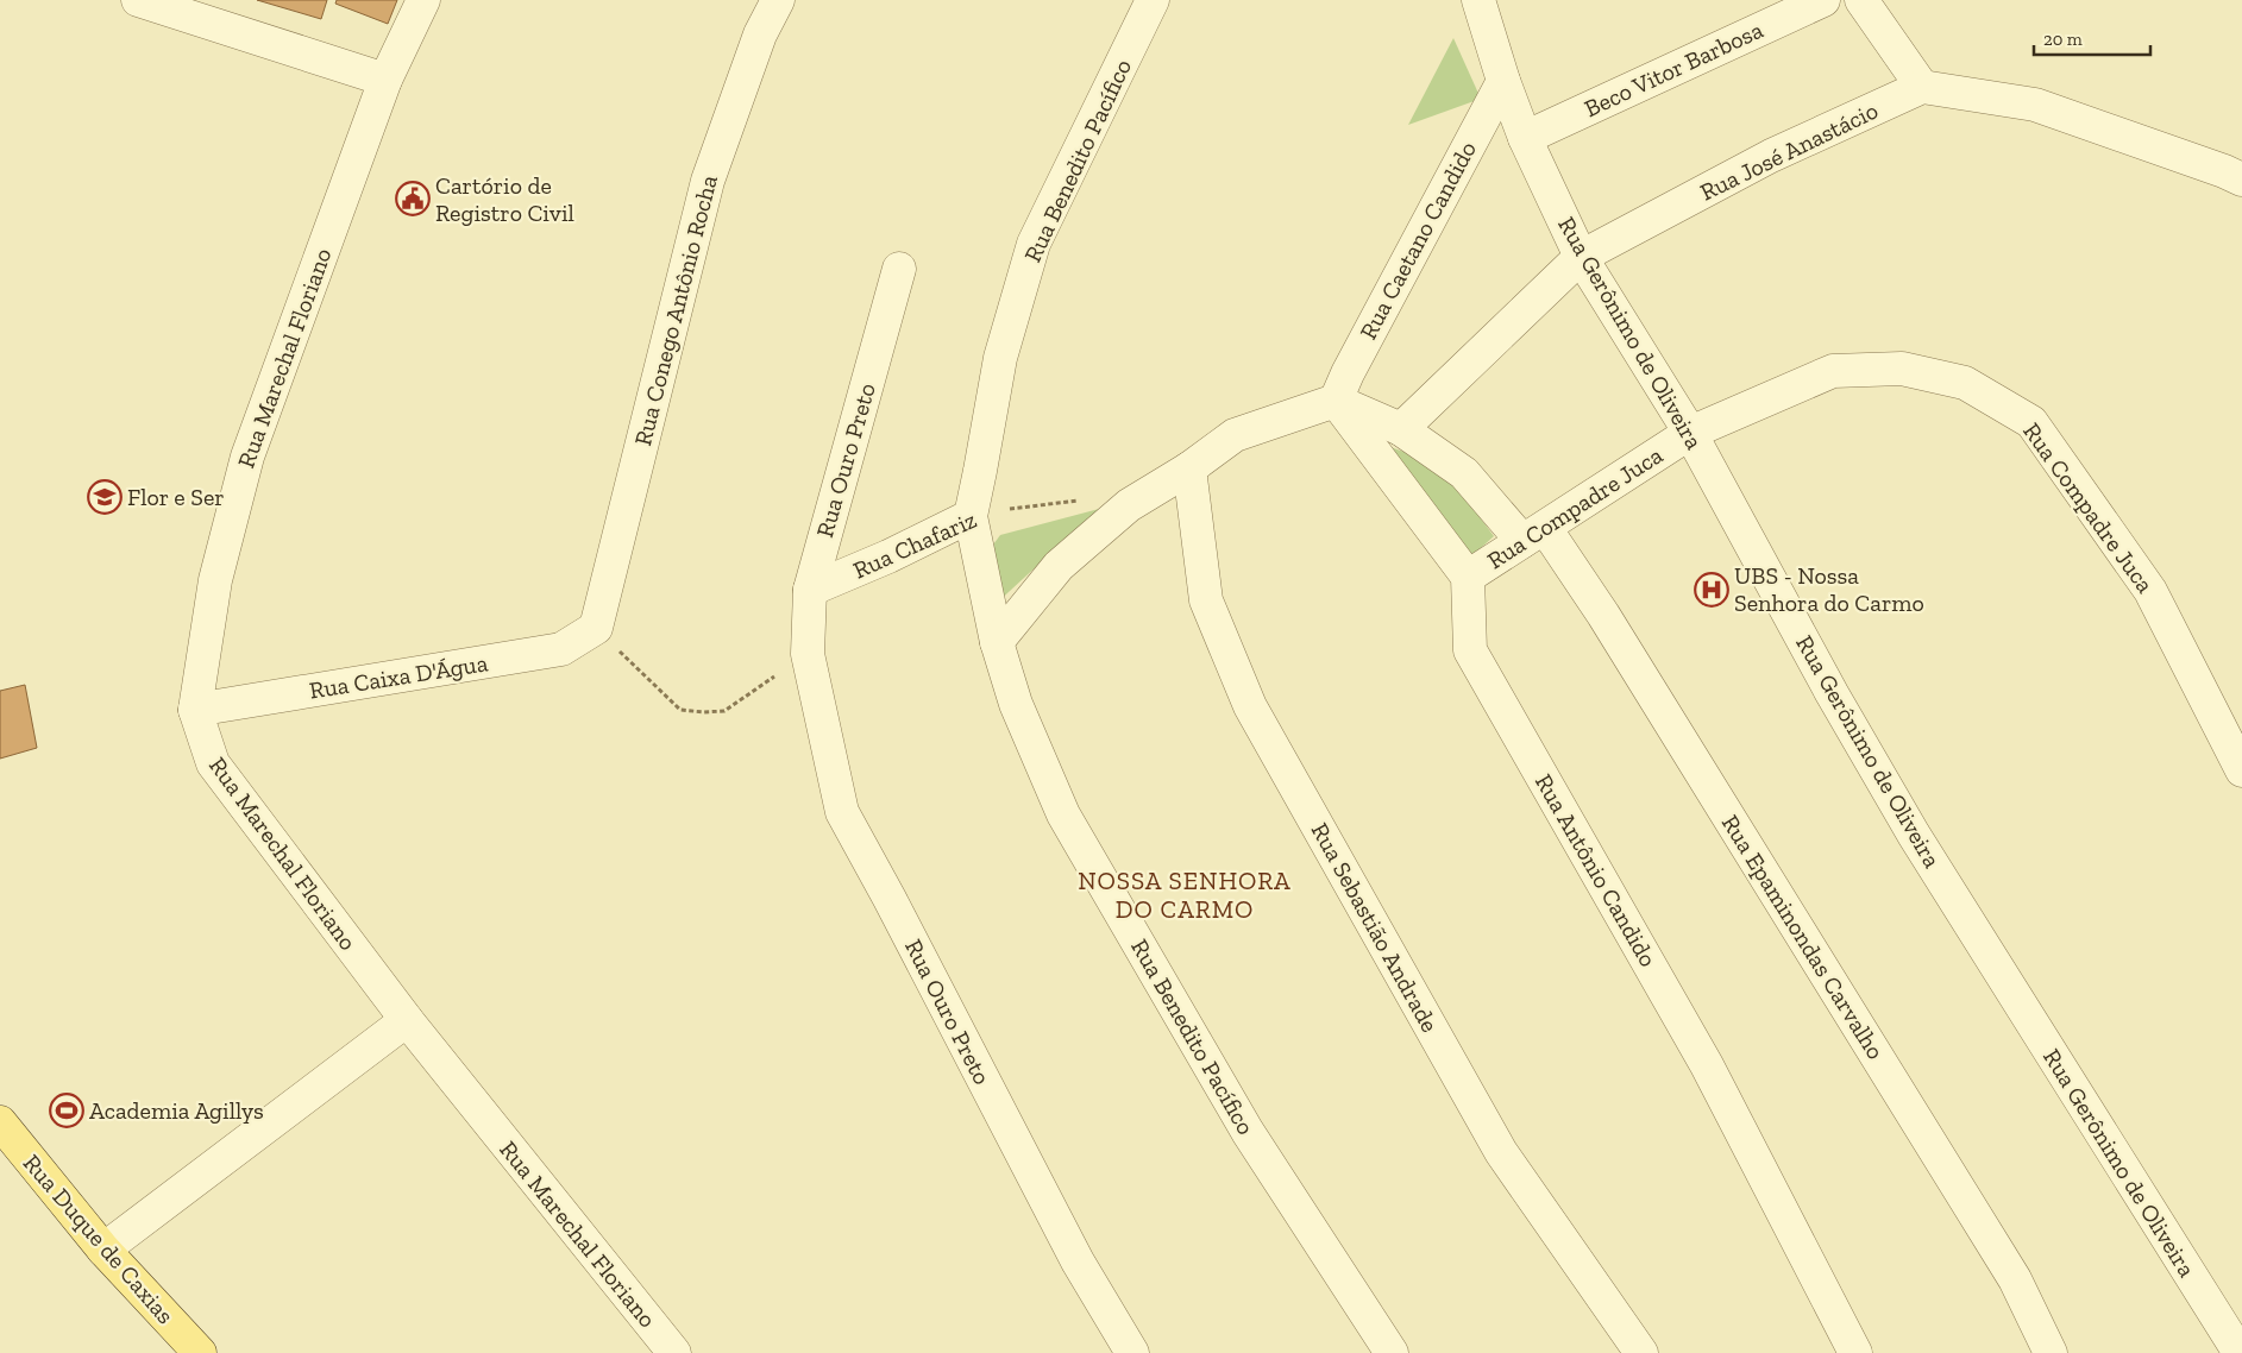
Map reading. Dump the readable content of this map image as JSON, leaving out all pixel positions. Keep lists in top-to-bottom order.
{
  "streets": {
    "main road": ["Rua Duque de Caxias"],
    "street": [
      "Beco Vitor Barbosa",
      "Rua José Anastácio",
      "Rua Benedito Pacífico",
      "Rua Caetano Candido",
      "Rua Conego Antônio Rocha",
      "Rua Gerônimo de Oliveira",
      "Rua Marechal Floriano",
      "Rua Ouro Preto",
      "Rua Compadre Juca",
      "Rua Chafariz",
      "Rua Caixa D'Água",
      "Rua Antônio Candido",
      "Rua Sebastião Andrade",
      "Rua Epaminondas Carvalho"
    ]
  },
  "crossings": [
    ["Beco Vitor Barbosa", "Rua Gerônimo de Oliveira"],
    ["Rua José Anastácio", "Rua Gerônimo de Oliveira"],
    ["Rua José Anastácio", "Rua Epaminondas Carvalho"],
    ["Rua Benedito Pacífico", "Rua Chafariz"],
    ["Rua Caetano Candido", "Rua Gerônimo de Oliveira"],
    ["Rua Caetano Candido", "Rua Epaminondas Carvalho"],
    ["Rua Conego Antônio Rocha", "Rua Caixa D'Água"],
    ["Rua Gerônimo de Oliveira", "Rua Compadre Juca"],
    ["Rua Marechal Floriano", "Rua Caixa D'Água"],
    ["Rua Ouro Preto", "Rua Chafariz"],
    ["Rua Compadre Juca", "Rua Antônio Candido"],
    ["Rua Compadre Juca", "Rua Epaminondas Carvalho"]
  ],
  "districts": ["NOSSA SENHORA DO CARMO"],
  "places": {
    "public building": ["Cartório de Registro Civil"],
    "school or university": ["Flor e Ser"],
    "hospital": ["UBS - Nossa Senhora do Carmo"],
    "sports": ["Academia Agillys"]
  },
  "scale_bar": "20 m"
}
